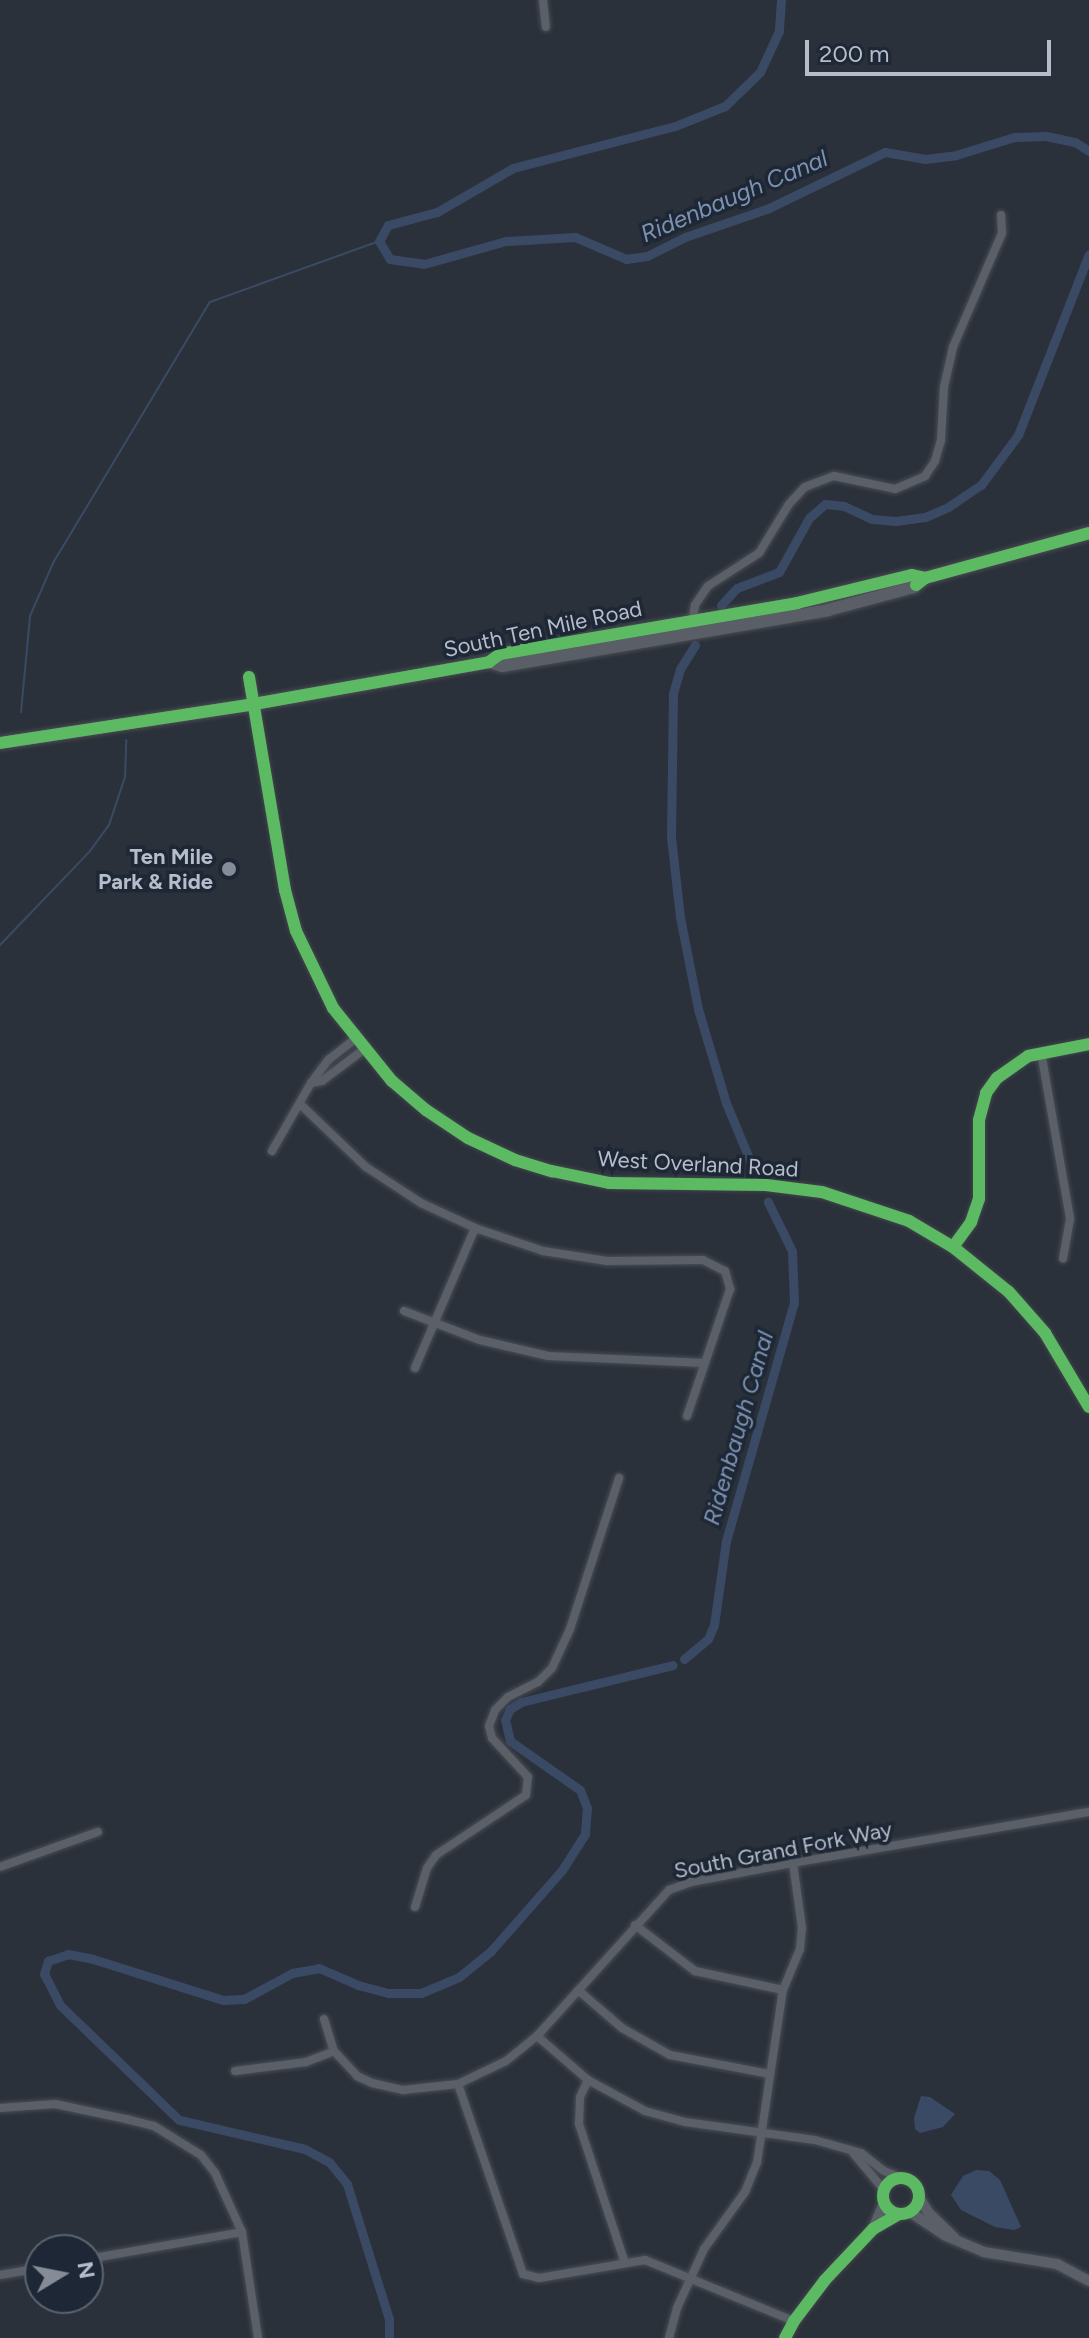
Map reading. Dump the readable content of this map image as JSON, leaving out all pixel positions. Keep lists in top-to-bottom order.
{
  "streets": {
    "main road": ["South Ten Mile Road"],
    "street": ["West Overland Road", "South Grand Fork Way"]
  },
  "crossings": [
    ["South Ten Mile Road", "West Overland Road"]
  ],
  "water": ["Ridenbaugh Canal"],
  "places": ["Ten Mile Park & Ride"],
  "scale_bar": "200 m",
  "north": "right"
}
